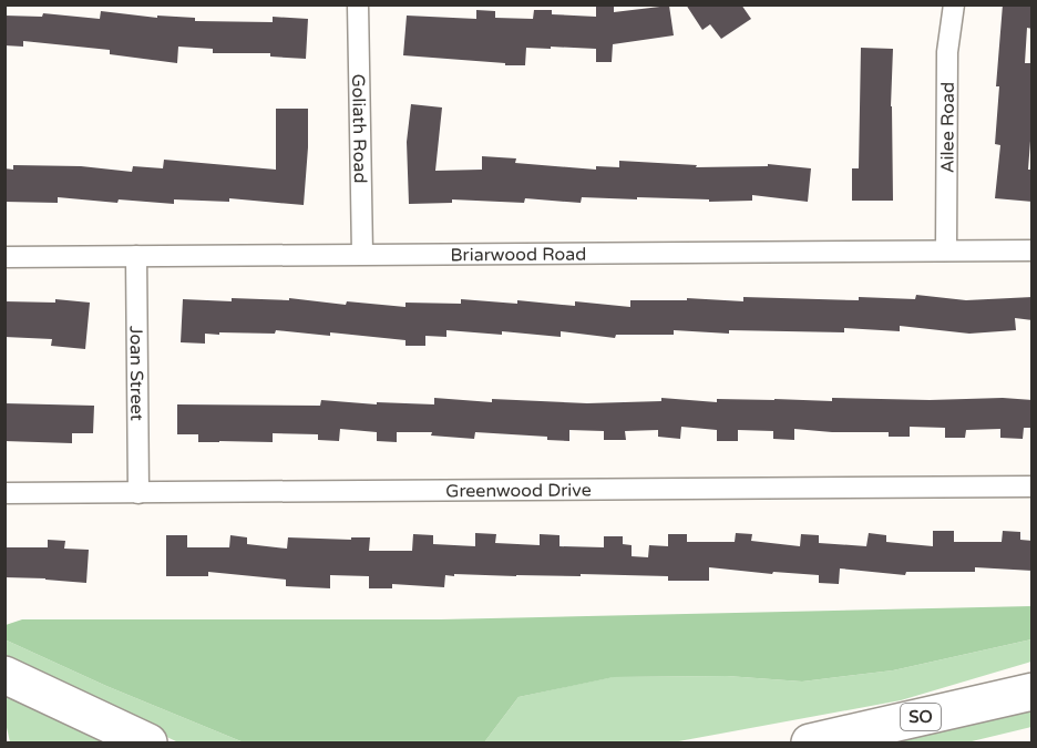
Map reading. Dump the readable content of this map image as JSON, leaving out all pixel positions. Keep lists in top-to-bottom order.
{
  "streets": {
    "highway": ["SO"],
    "street": [
      "Ailee Road",
      "Goliath Road",
      "Briarwood Road",
      "Joan Street",
      "Greenwood Drive"
    ]
  },
  "crossings": [
    ["Ailee Road", "Briarwood Road"],
    ["Goliath Road", "Briarwood Road"],
    ["Briarwood Road", "Joan Street"],
    ["Joan Street", "Greenwood Drive"]
  ]
}
